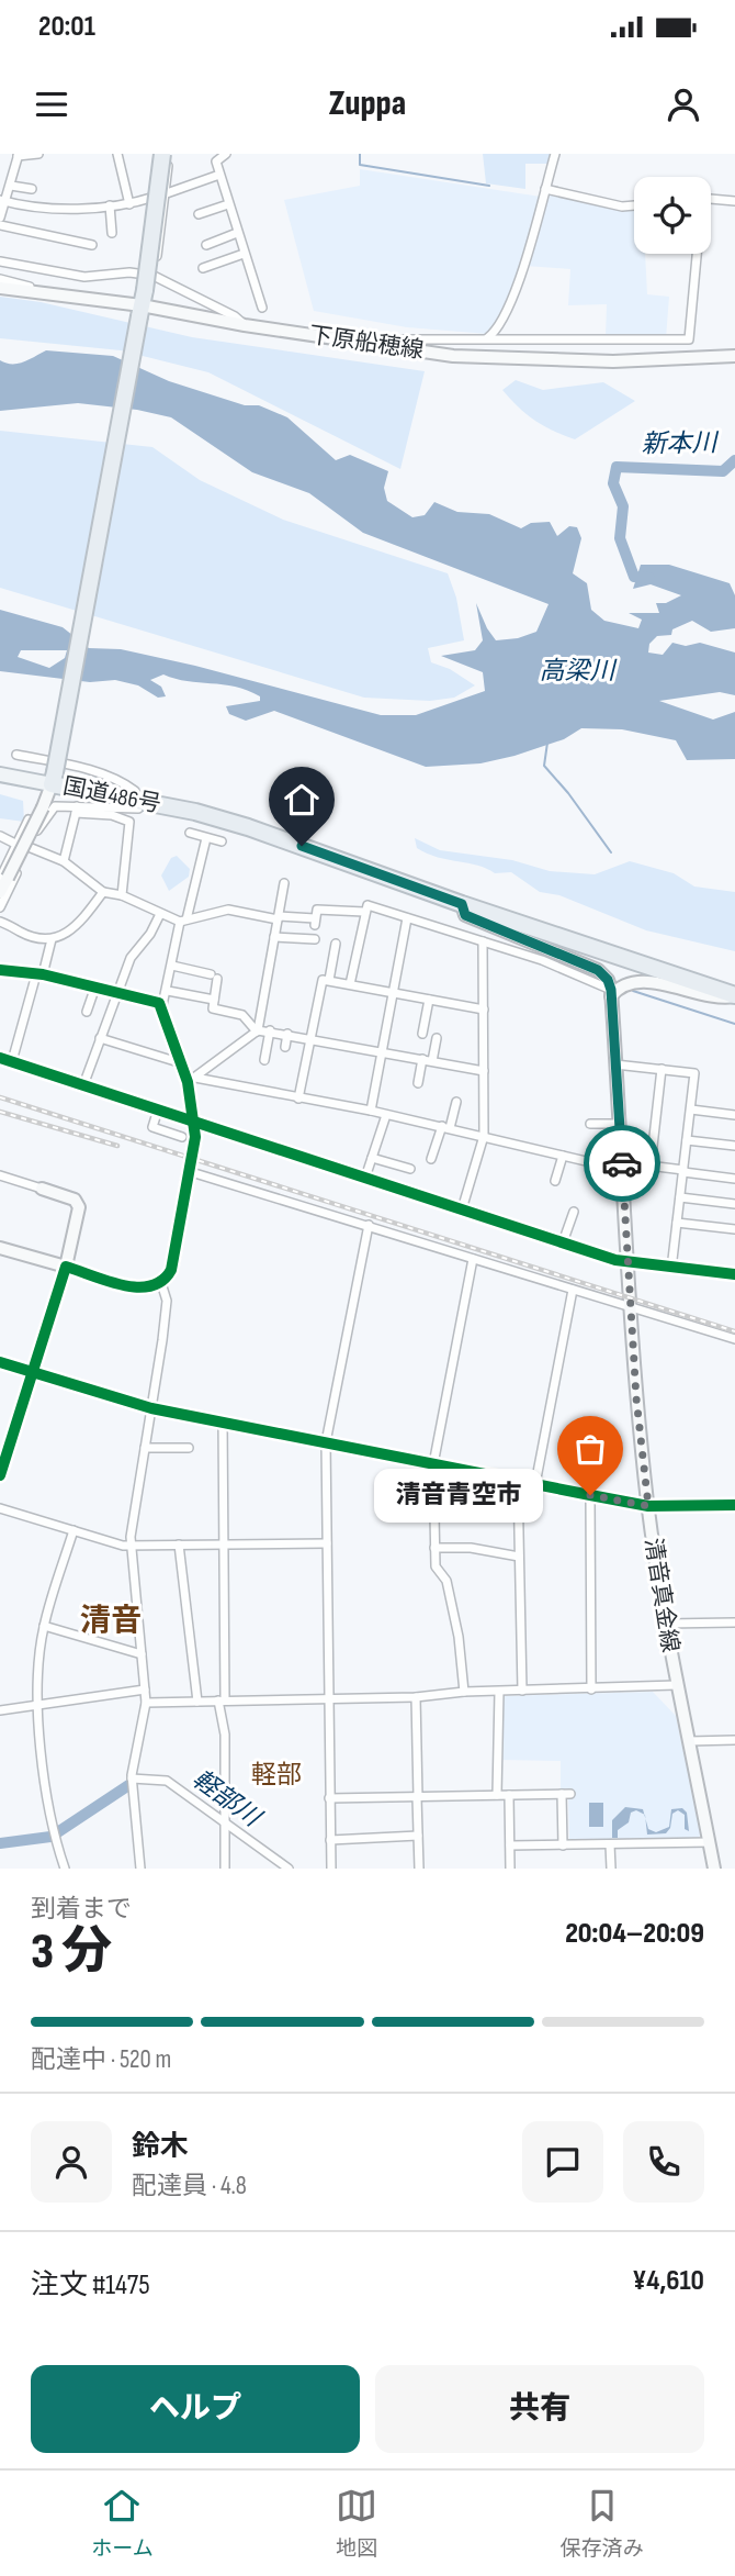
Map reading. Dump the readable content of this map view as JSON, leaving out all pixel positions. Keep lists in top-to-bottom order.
{
  "streets": {
    "highway": ["国道486号"],
    "main road": ["下原船穂線", "清音真金線"]
  },
  "crossings": [
    ["下原船穂線", "国道486号"]
  ],
  "districts": ["清音", "軽部"],
  "water": ["新本川", "高梁川", "軽部川"],
  "places": ["清音青空市"],
  "page": {
    "status": "20:01",
    "header": "Zuppa",
    "bubble": "清音青空市",
    "heading": ["3 分", "到着まで", "20:04–20:09"],
    "panel": [
      "鈴木",
      "配達員 · 4.8",
      "注文 #1475",
      "¥4,610"
    ],
    "bar": "配達中 · 520 m",
    "buttons": ["ヘルプ", "共有"],
    "tabs": ["ホーム", "地図", "保存済み"]
  }
}
